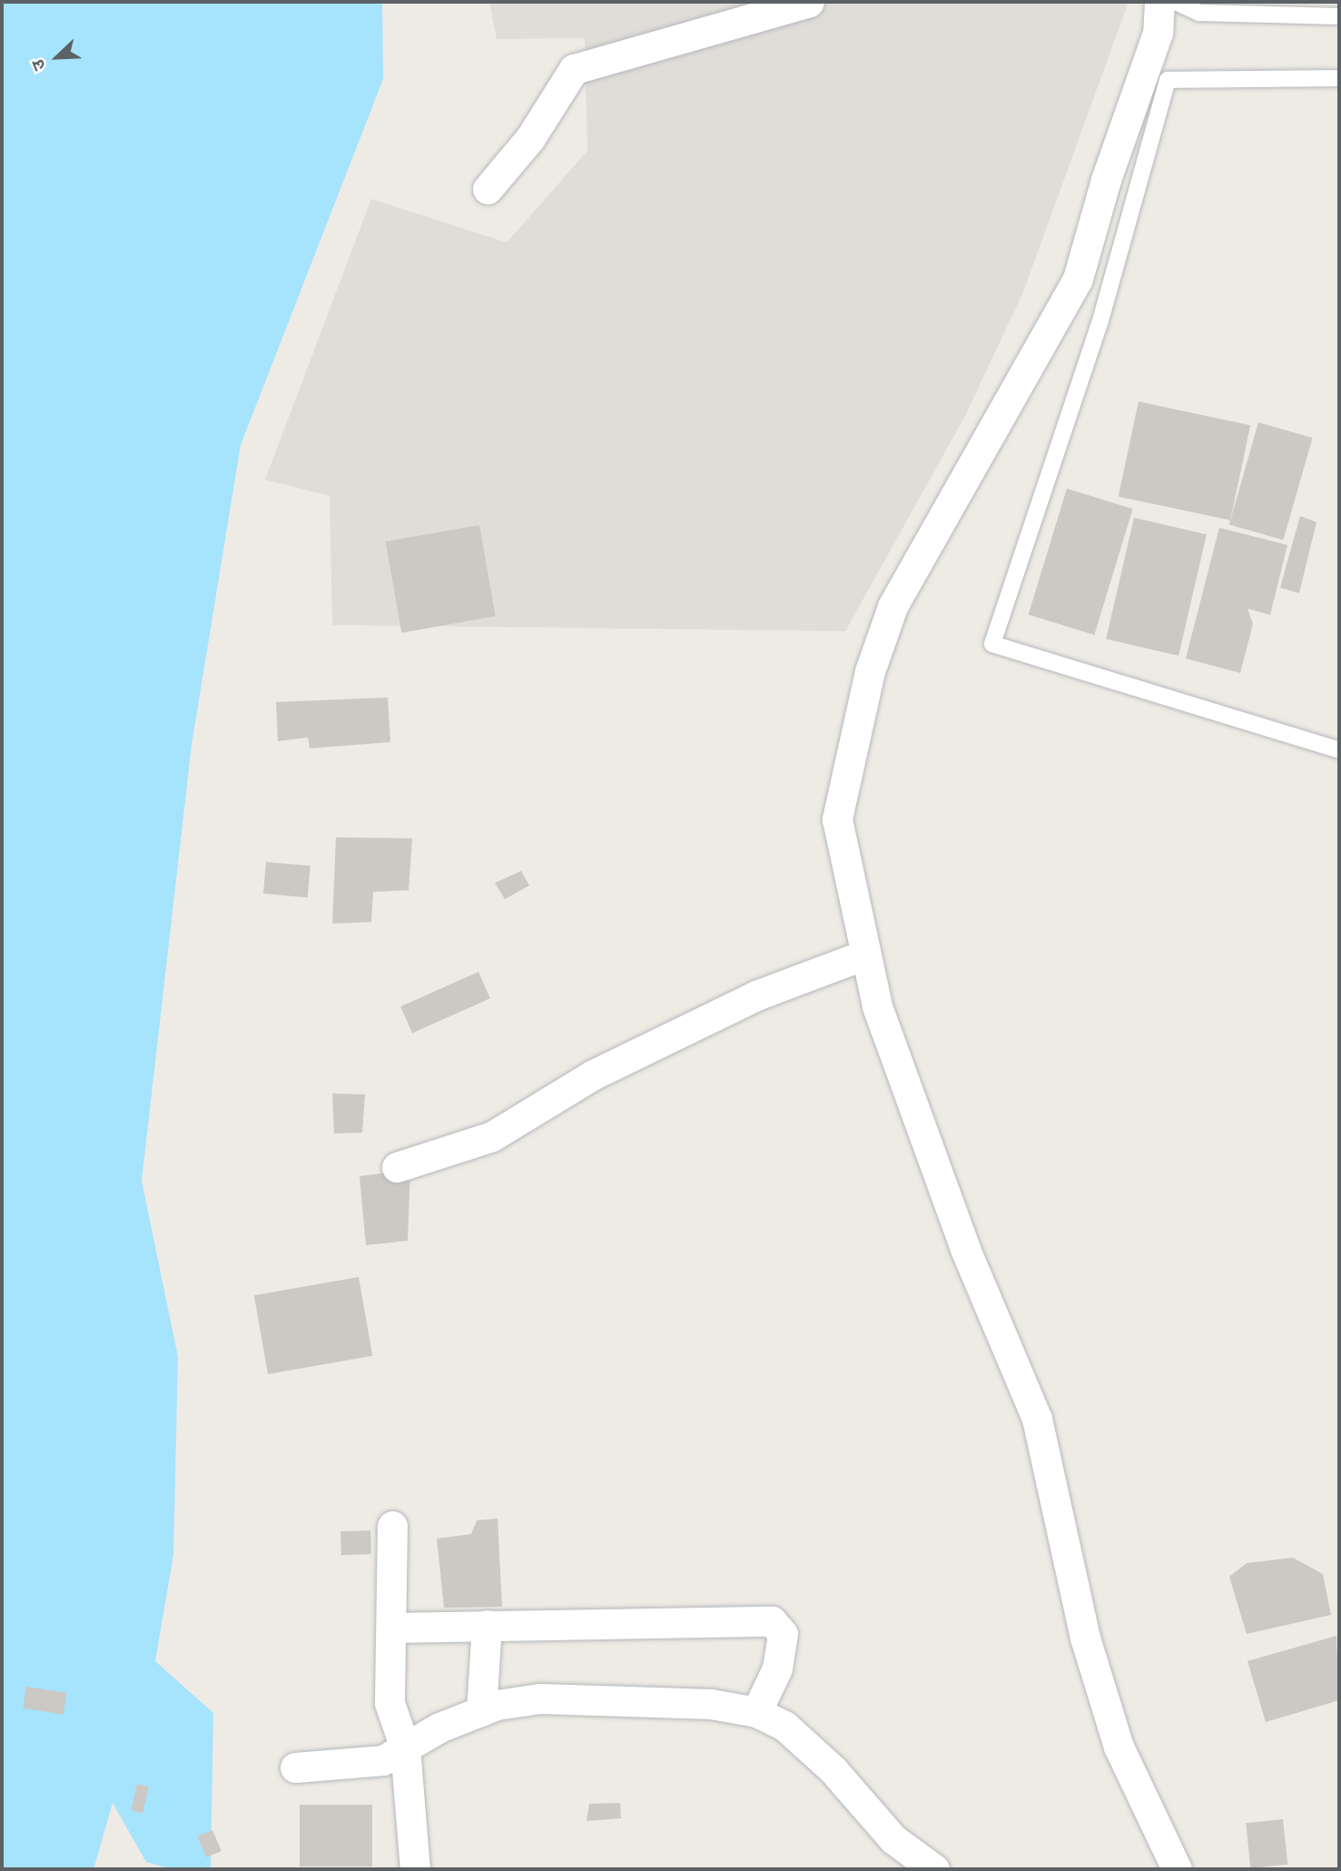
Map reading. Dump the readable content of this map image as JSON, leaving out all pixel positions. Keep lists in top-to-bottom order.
{
  "north": "bottom left"
}
